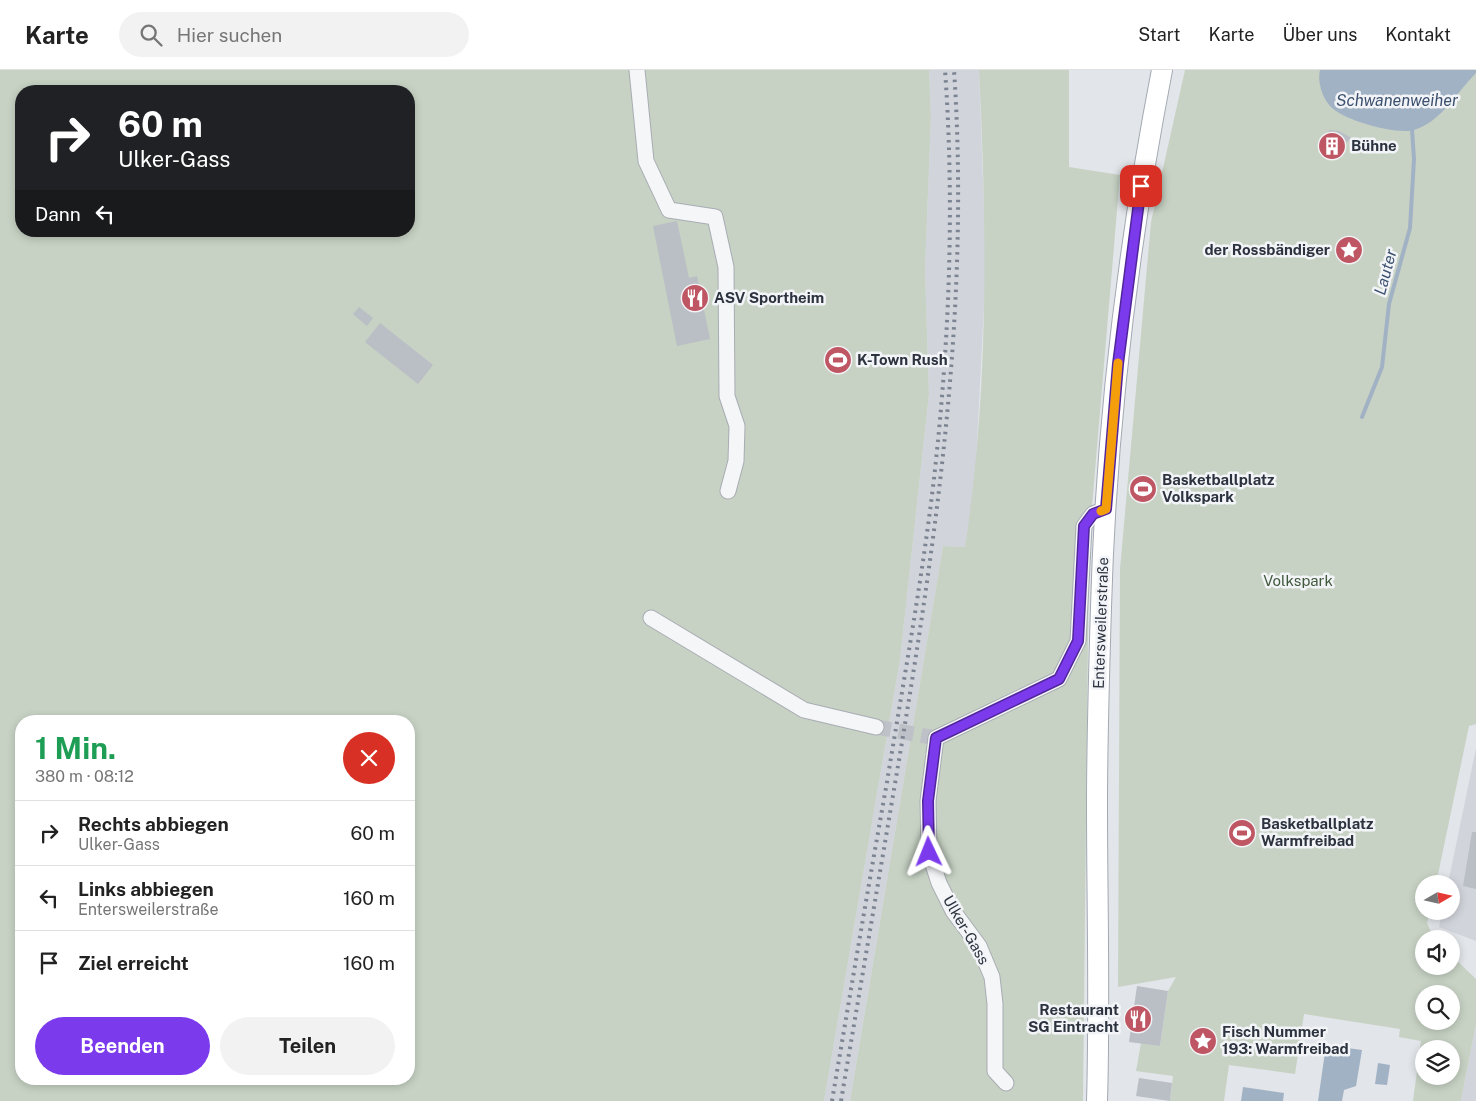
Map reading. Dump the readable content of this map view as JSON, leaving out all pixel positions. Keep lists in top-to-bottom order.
{
  "streets": {
    "main road": ["Entersweilerstraße"],
    "street": ["Ulker-Gass"]
  },
  "crossings": [
    ["Entersweilerstraße", "Ulker-Gass"]
  ],
  "water": ["Schwanenweiher", "Lauter"],
  "parks": ["Volkspark"],
  "places": {
    "building": ["Bühne"],
    "place": ["der Rossbändiger", "Fisch Nummer 193: Warmfreibad"],
    "restaurant": ["ASV Sportheim", "Restaurant SG Eintracht"],
    "sports": ["K-Town Rush", "Basketballplatz Volkspark", "Basketballplatz Warmfreibad"]
  },
  "north": "right",
  "page": {
    "header": "Karte",
    "search": "Hier suchen",
    "nav": [
      "Start",
      "Karte",
      "Über uns",
      "Kontakt"
    ],
    "turn": ["60 m", "Ulker-Gass"],
    "then": "Dann",
    "heading": ["1 Min.", "380 m · 08:12"],
    "list": [
      {
        "name": "Rechts abbiegen",
        "note": "Ulker-Gass",
        "value": "60 m"
      },
      {
        "name": "Links abbiegen",
        "note": "Entersweilerstraße",
        "value": "160 m"
      },
      {
        "name": "Ziel erreicht",
        "value": "160 m"
      }
    ],
    "buttons": ["Beenden", "Teilen"]
  }
}
